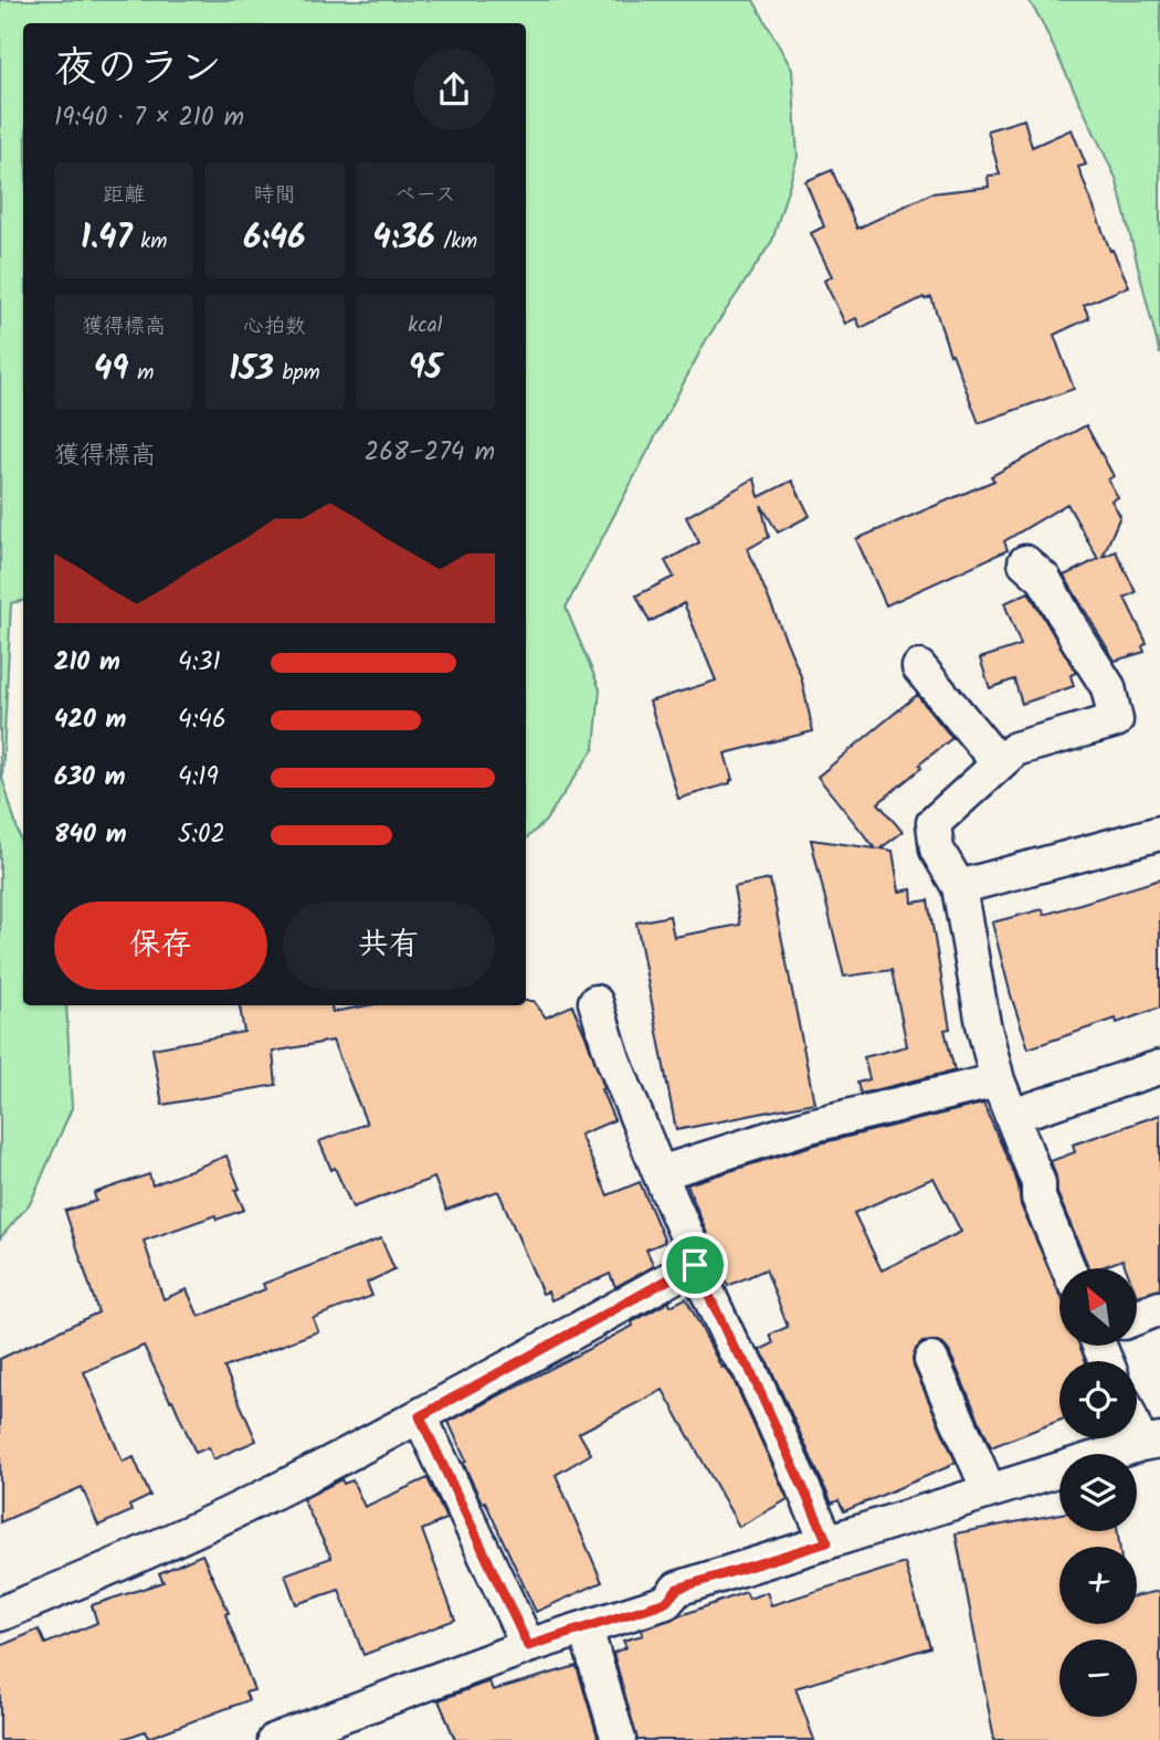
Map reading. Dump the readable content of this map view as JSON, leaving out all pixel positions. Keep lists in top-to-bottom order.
{
  "north": "top left",
  "page": {
    "heading": ["夜のラン", "19:40 · 7 × 210 m"],
    "stats": [
      ["距離", "1.47 km"],
      ["時間", "6:46"],
      ["ペース", "4:36 /km"],
      ["獲得標高", "49 m"],
      ["心拍数", "153 bpm"],
      ["kcal", "95"]
    ],
    "chart": ["獲得標高", "268–274 m"],
    "list": [
      {
        "name": "210 m",
        "note": "4:31"
      },
      {
        "name": "420 m",
        "note": "4:46"
      },
      {
        "name": "630 m",
        "note": "4:19"
      },
      {
        "name": "840 m",
        "note": "5:02"
      }
    ],
    "buttons": ["保存", "共有"],
    "map_buttons": ["+", "−"]
  }
}
